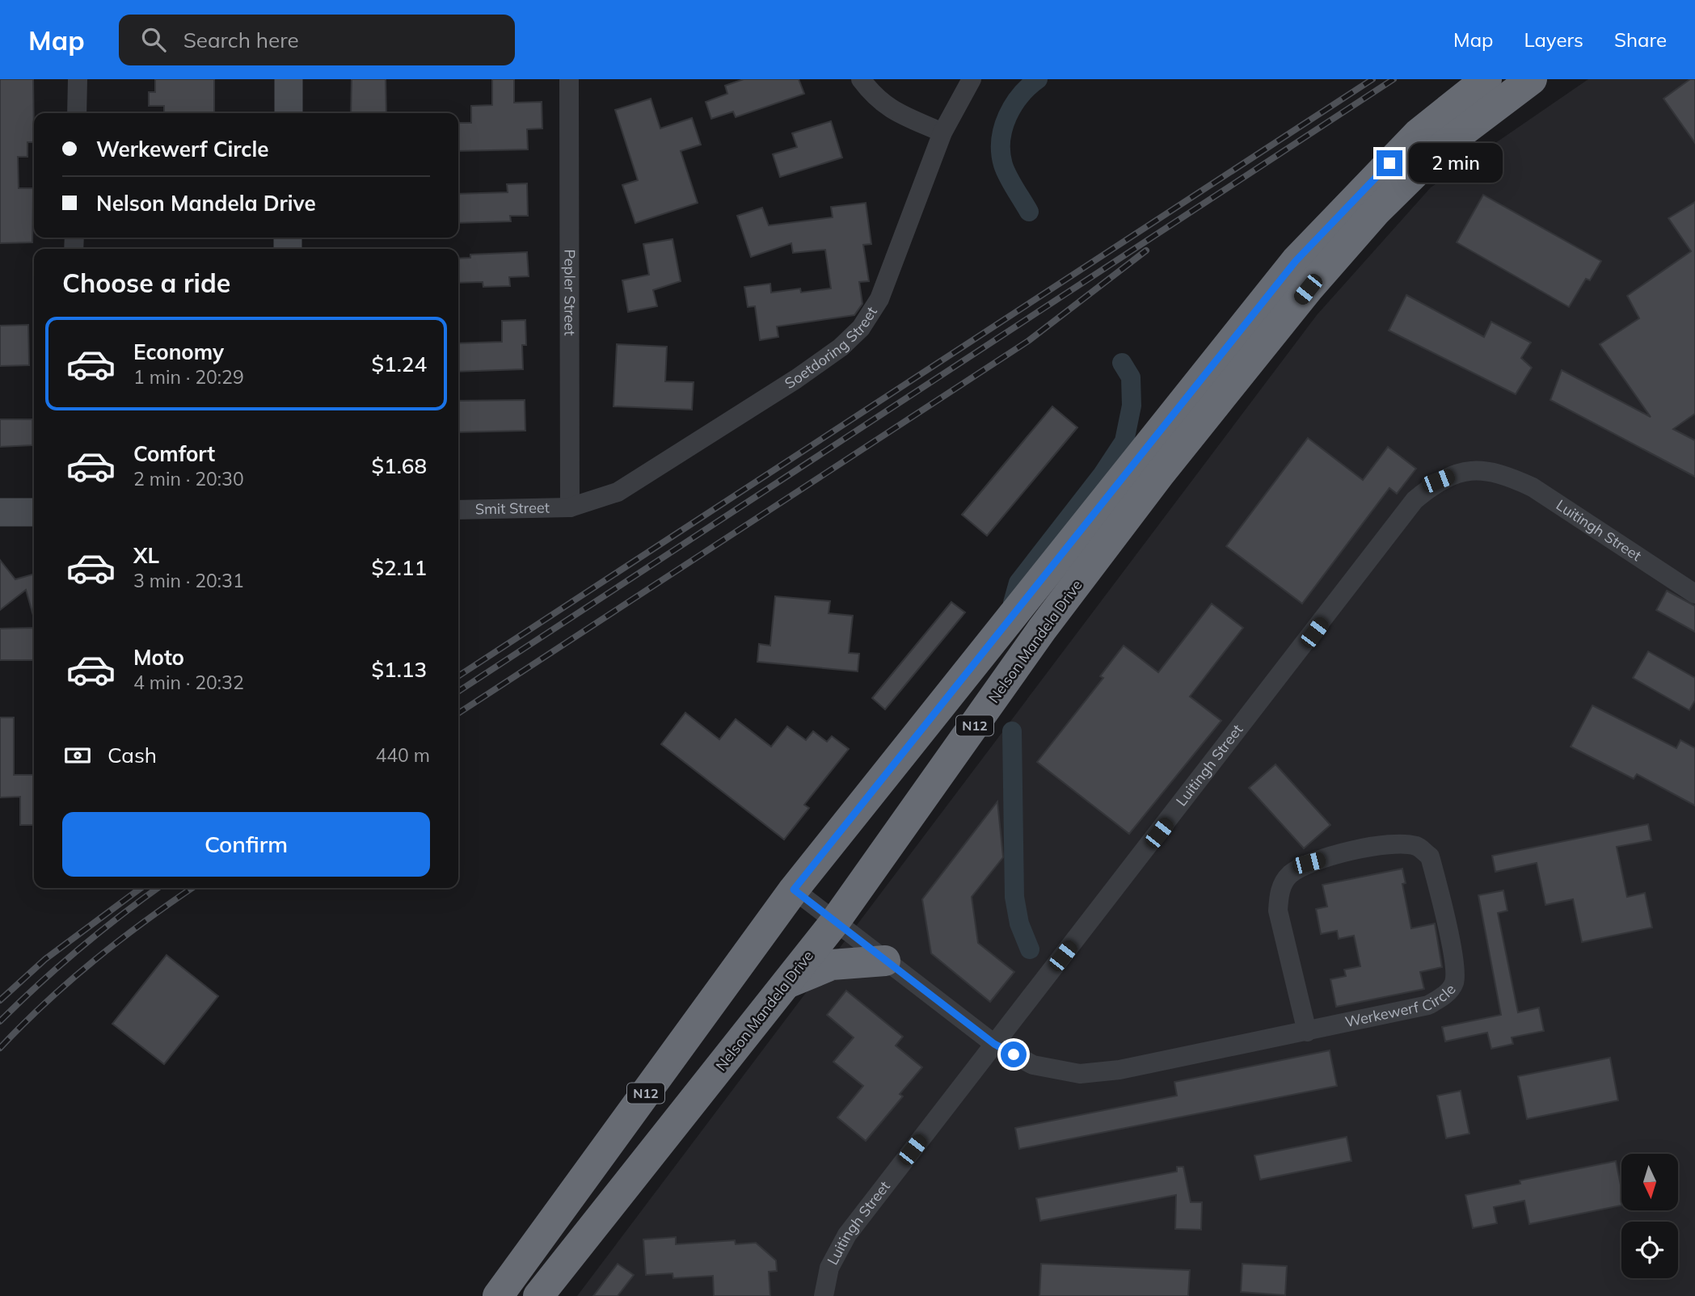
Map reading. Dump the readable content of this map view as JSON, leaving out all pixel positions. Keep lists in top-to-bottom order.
{
  "streets": {
    "highway": ["Nelson Mandela Drive", "N12"],
    "street": [
      "Pepler Street",
      "Soetdoring Street",
      "Smit Street",
      "Luitingh Street",
      "Werkewerf Circle"
    ]
  },
  "crossings": [
    ["Pepler Street", "Soetdoring Street"],
    ["Pepler Street", "Smit Street"],
    ["Soetdoring Street", "Smit Street"],
    ["Luitingh Street", "Werkewerf Circle"],
    ["Nelson Mandela Drive", "Werkewerf Circle"]
  ],
  "north": "bottom",
  "page": {
    "header": "Map",
    "search": "Search here",
    "nav": ["Map", "Layers", "Share"],
    "banner": ["Werkewerf Circle", "Nelson Mandela Drive"],
    "bubble": "2 min",
    "heading": "Choose a ride",
    "list": [
      {
        "name": "Economy",
        "note": "1 min · 20:29",
        "value": "$1.24"
      },
      {
        "name": "Comfort",
        "note": "2 min · 20:30",
        "value": "$1.68"
      },
      {
        "name": "XL",
        "note": "3 min · 20:31",
        "value": "$2.11"
      },
      {
        "name": "Moto",
        "note": "4 min · 20:32",
        "value": "$1.13"
      }
    ],
    "pay": ["Cash", "440 m"],
    "buttons": "Confirm"
  }
}
